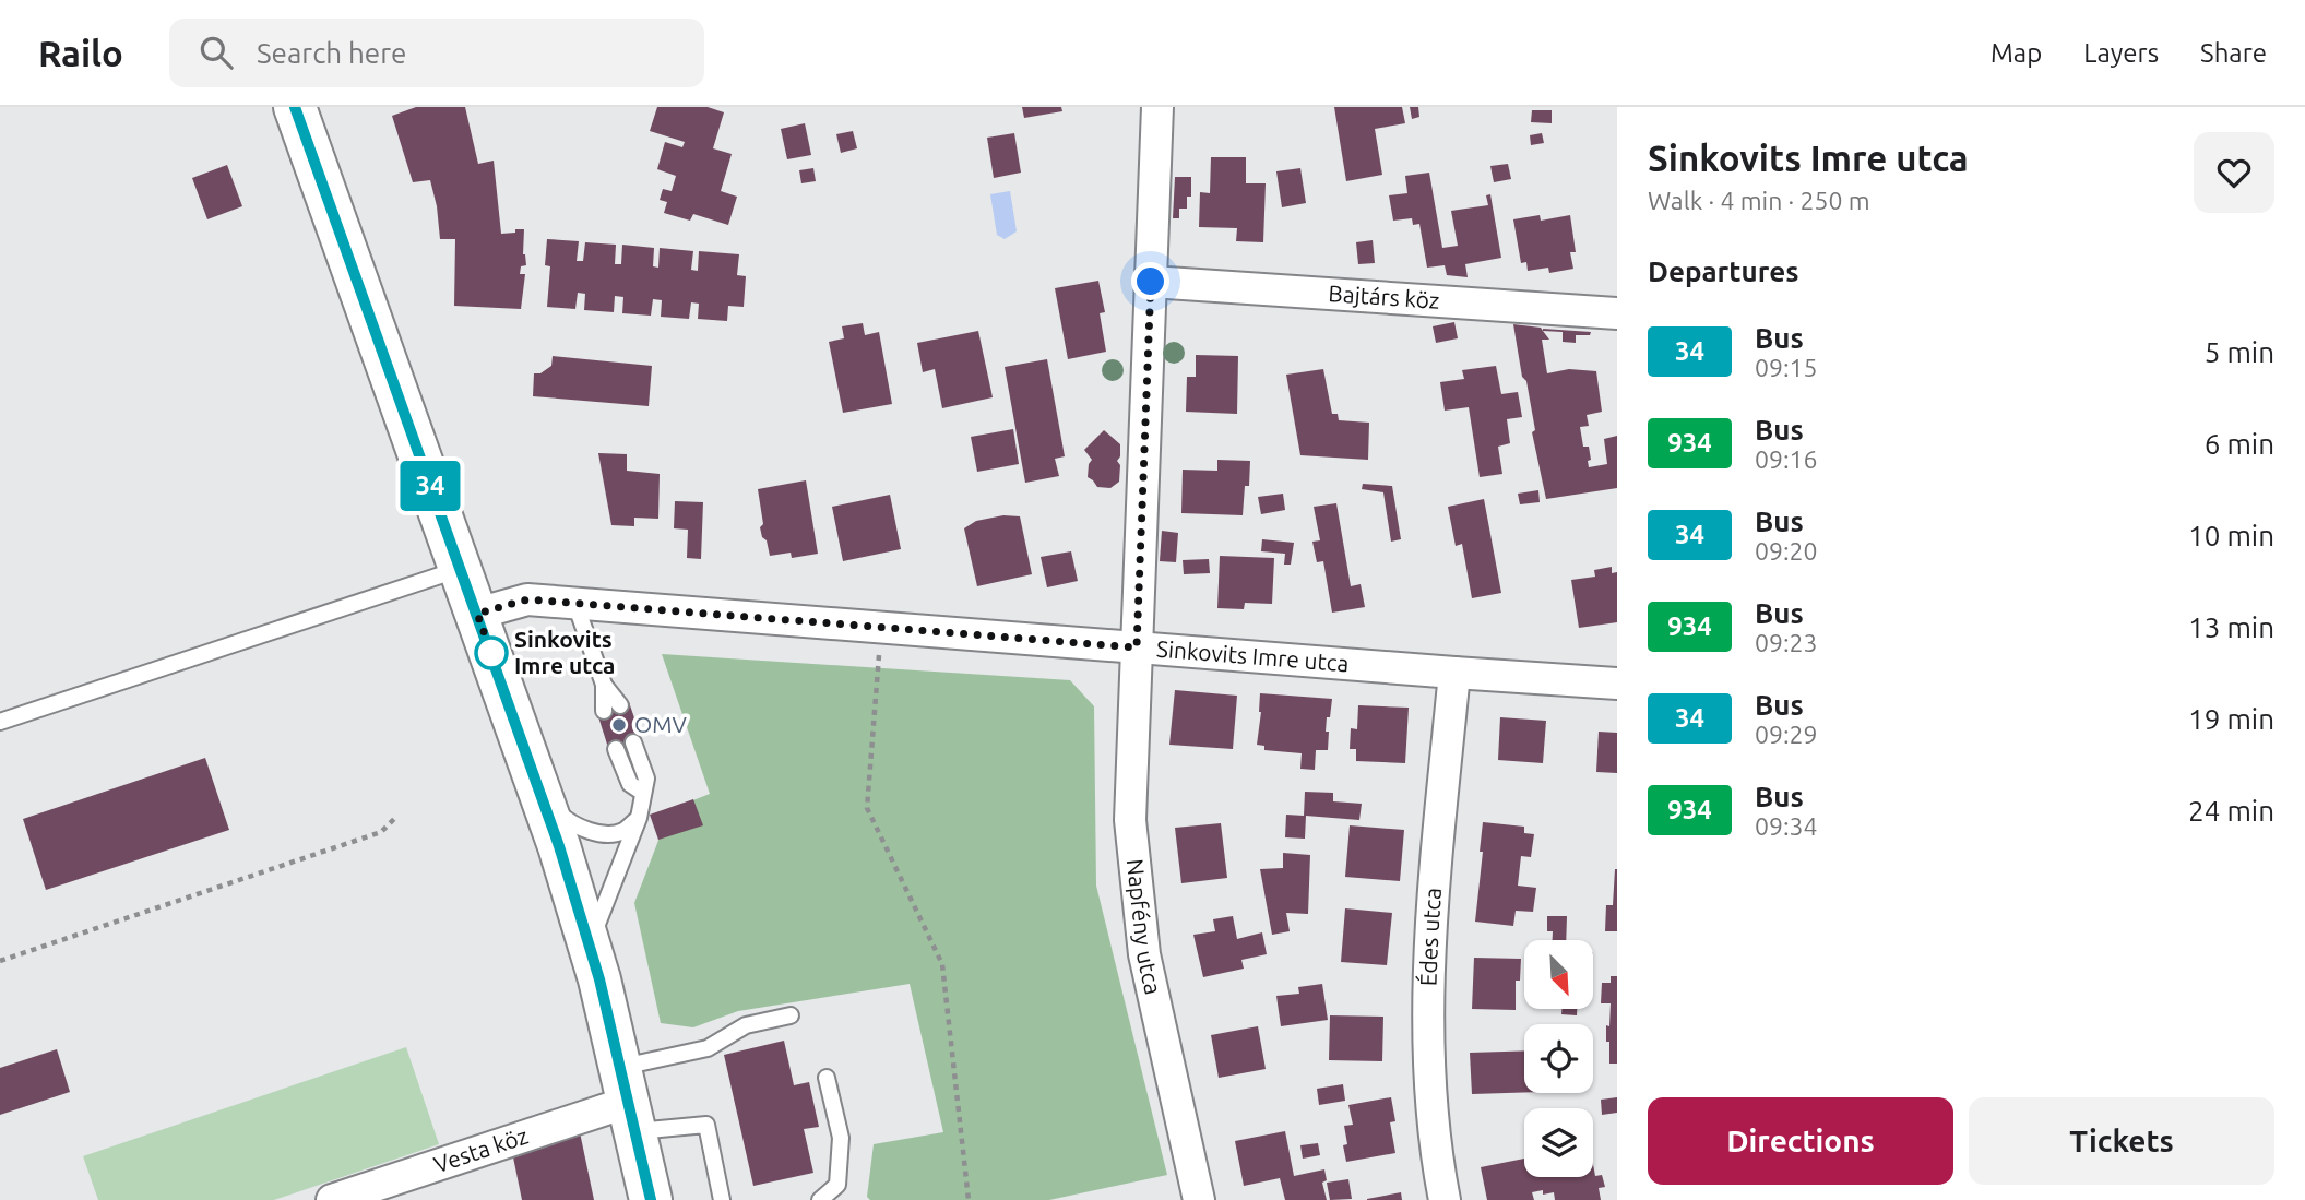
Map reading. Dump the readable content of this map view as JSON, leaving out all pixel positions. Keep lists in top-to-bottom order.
{
  "streets": {
    "street": [
      "Bajtárs köz",
      "Sinkovits Imre utca",
      "Napfény utca",
      "Édes utca",
      "Vesta köz"
    ]
  },
  "crossings": [
    ["Bajtárs köz", "Napfény utca"],
    ["Sinkovits Imre utca", "Napfény utca"],
    ["Sinkovits Imre utca", "Édes utca"]
  ],
  "places": ["Sinkovits Imre utca", "OMV"],
  "lines": ["bus line 34"],
  "north": "bottom right",
  "page": {
    "header": "Railo",
    "search": "Search here",
    "nav": ["Map", "Layers", "Share"],
    "on_map": "34",
    "heading": [
      ["Sinkovits Imre utca", "Walk · 4 min · 250 m"],
      "Departures"
    ],
    "list": [
      {
        "mark": "34",
        "name": "Bus",
        "note": "09:15",
        "value": "5 min"
      },
      {
        "mark": "934",
        "name": "Bus",
        "note": "09:16",
        "value": "6 min"
      },
      {
        "mark": "34",
        "name": "Bus",
        "note": "09:20",
        "value": "10 min"
      },
      {
        "mark": "934",
        "name": "Bus",
        "note": "09:23",
        "value": "13 min"
      },
      {
        "mark": "34",
        "name": "Bus",
        "note": "09:29",
        "value": "19 min"
      },
      {
        "mark": "934",
        "name": "Bus",
        "note": "09:34",
        "value": "24 min"
      }
    ],
    "buttons": ["Directions", "Tickets"]
  }
}
